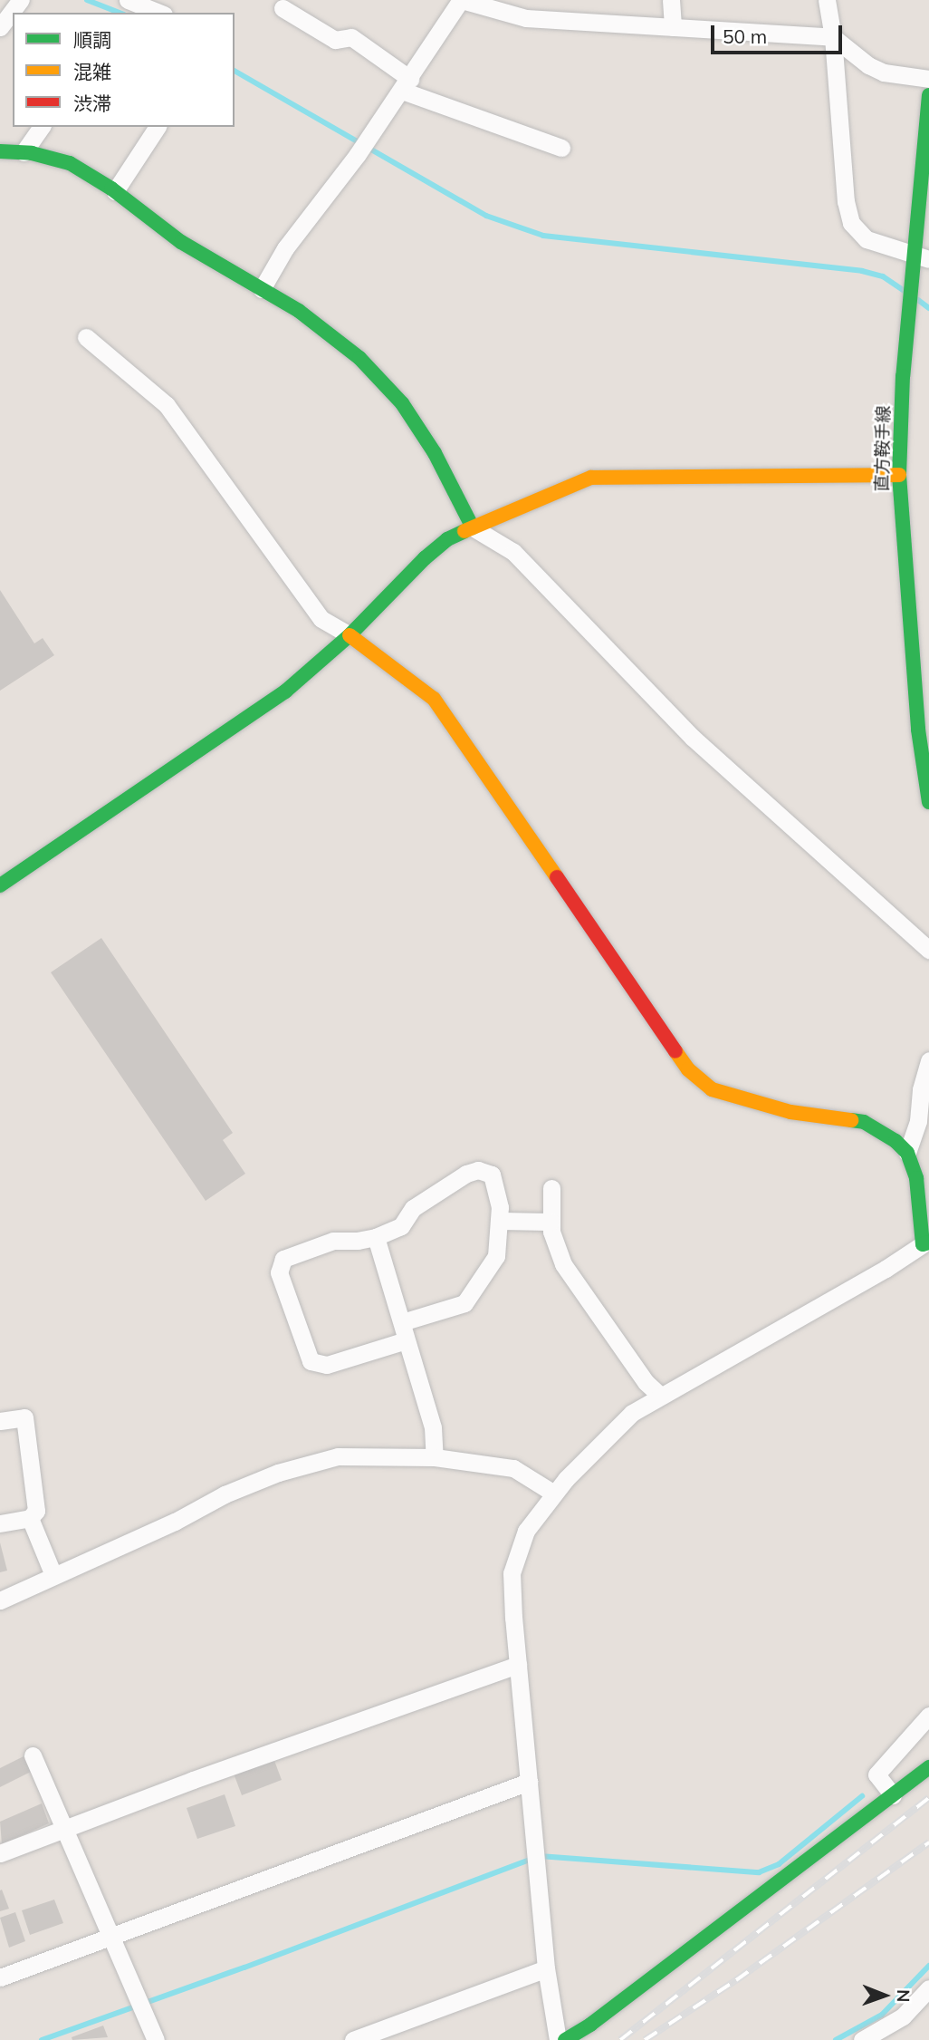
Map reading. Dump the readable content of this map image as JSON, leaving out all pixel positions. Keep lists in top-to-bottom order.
{
  "streets": {
    "street": ["直方鞍手線"]
  },
  "legend": ["順調", "混雑", "渋滞"],
  "scale_bar": "50 m",
  "north": "right"
}
